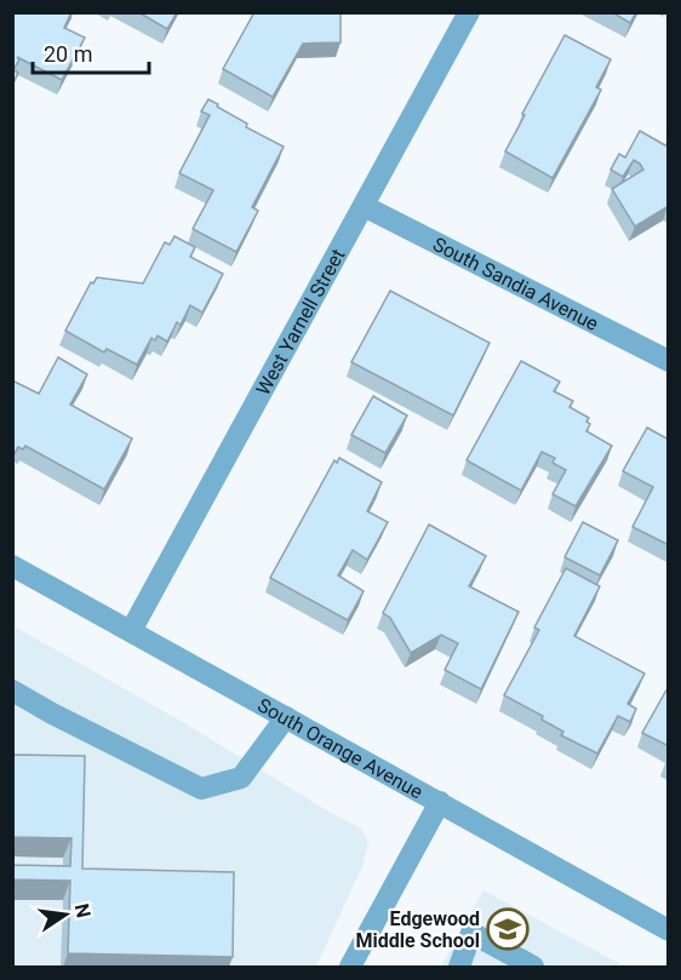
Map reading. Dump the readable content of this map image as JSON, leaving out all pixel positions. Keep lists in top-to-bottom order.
{
  "streets": {
    "street": ["South Sandia Avenue", "West Yarnell Street", "South Orange Avenue"]
  },
  "crossings": [
    ["South Sandia Avenue", "West Yarnell Street"],
    ["West Yarnell Street", "South Orange Avenue"]
  ],
  "places": {
    "school or university": ["Edgewood Middle School"]
  },
  "scale_bar": "20 m",
  "north": "right"
}
